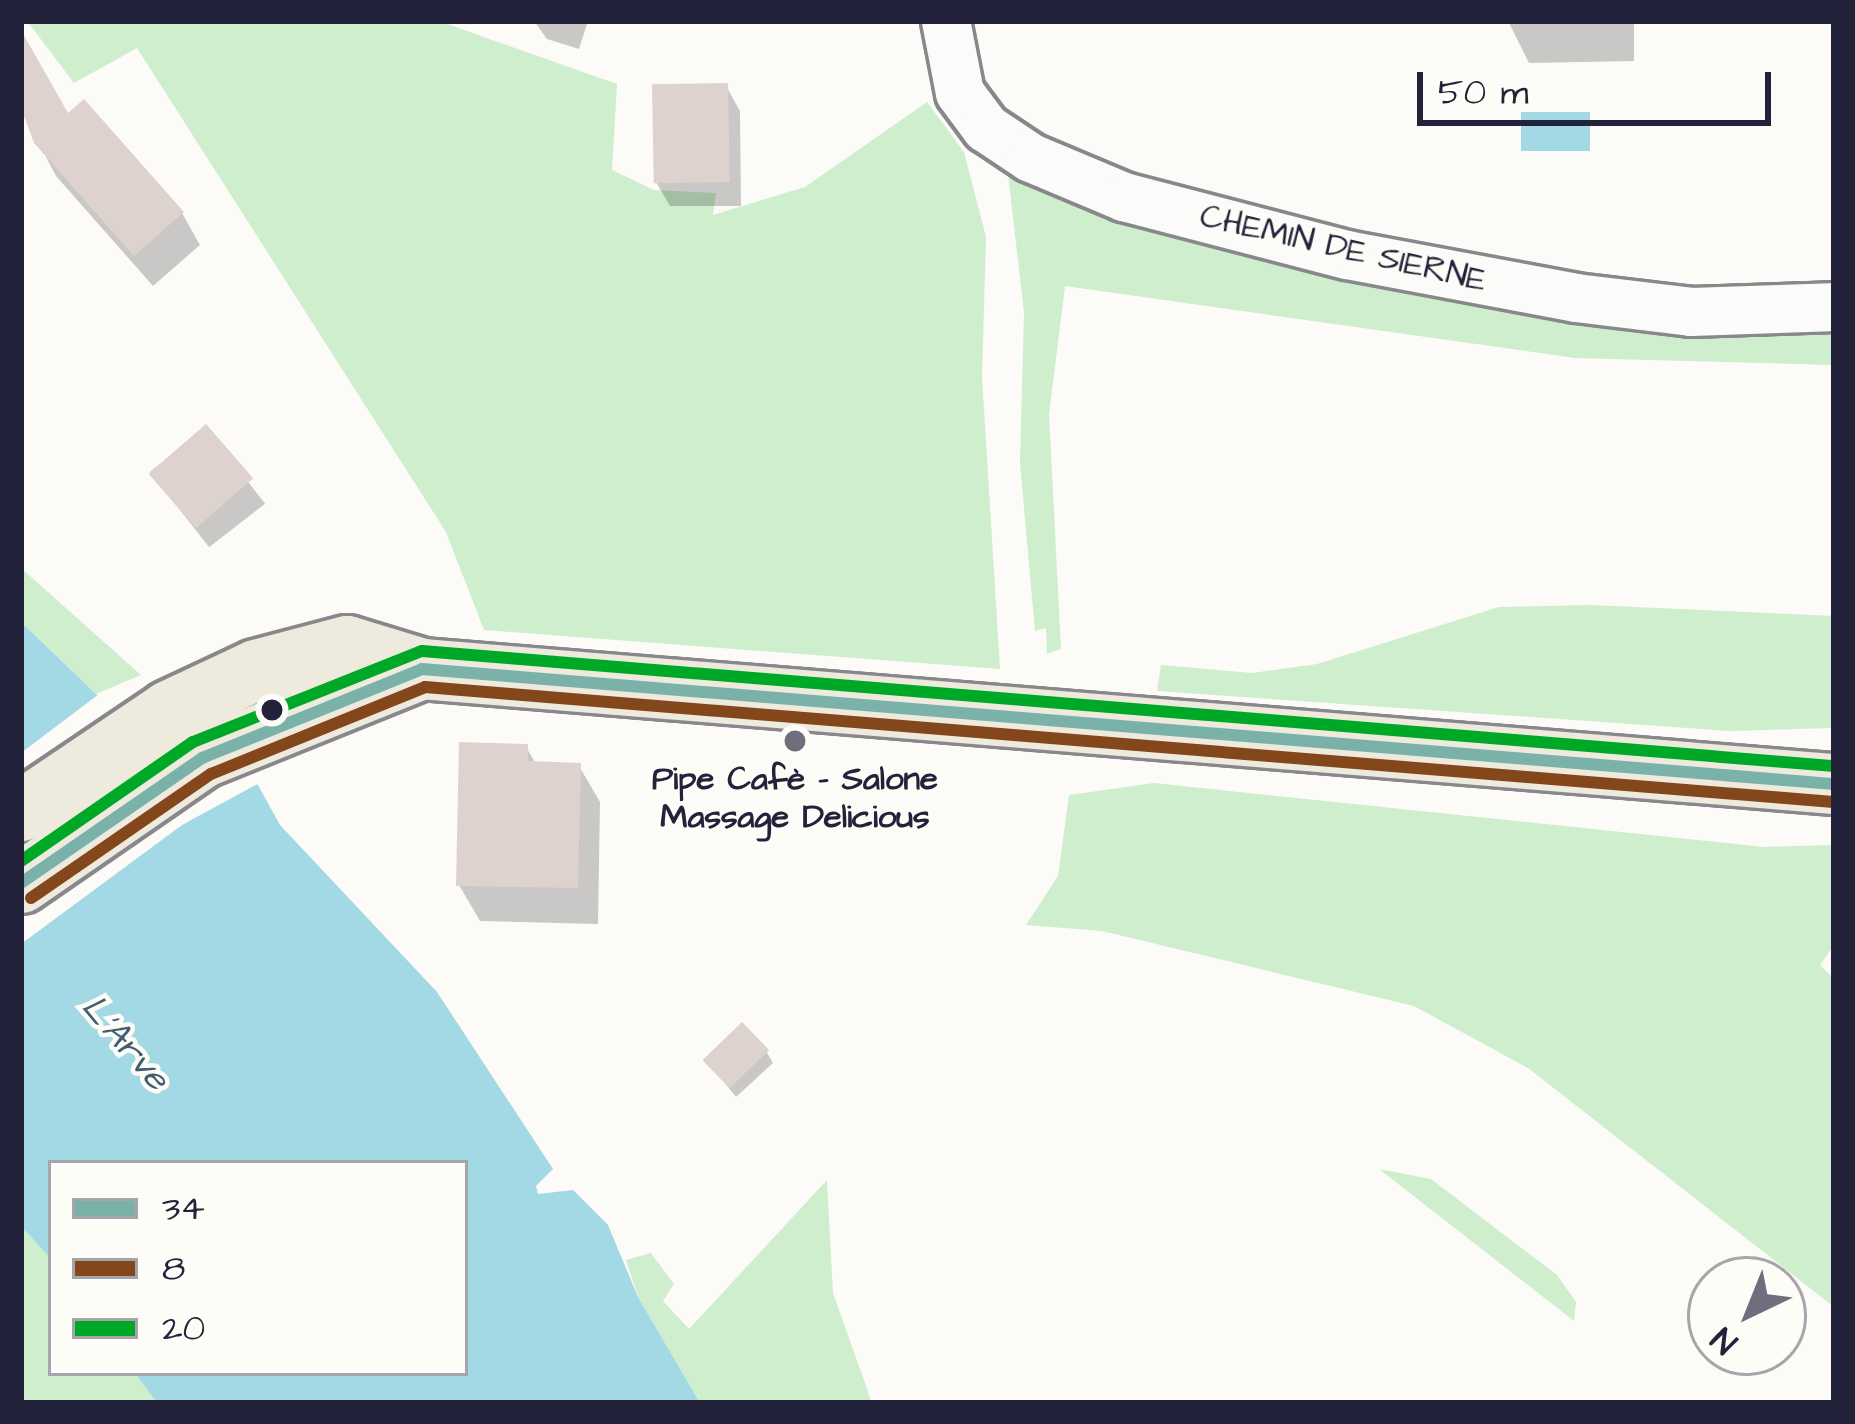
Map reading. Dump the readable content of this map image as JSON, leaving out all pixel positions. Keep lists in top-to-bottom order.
{
  "streets": {
    "street": ["CHEMIN DE SIERNE"]
  },
  "water": ["L'Arve"],
  "places": ["Pipe Cafè - Salone Massage Delicious"],
  "lines": ["transit line 20", "transit line 34", "transit line 8"],
  "legend": ["34", "8", "20"],
  "scale_bar": "50 m",
  "north": "bottom left"
}
